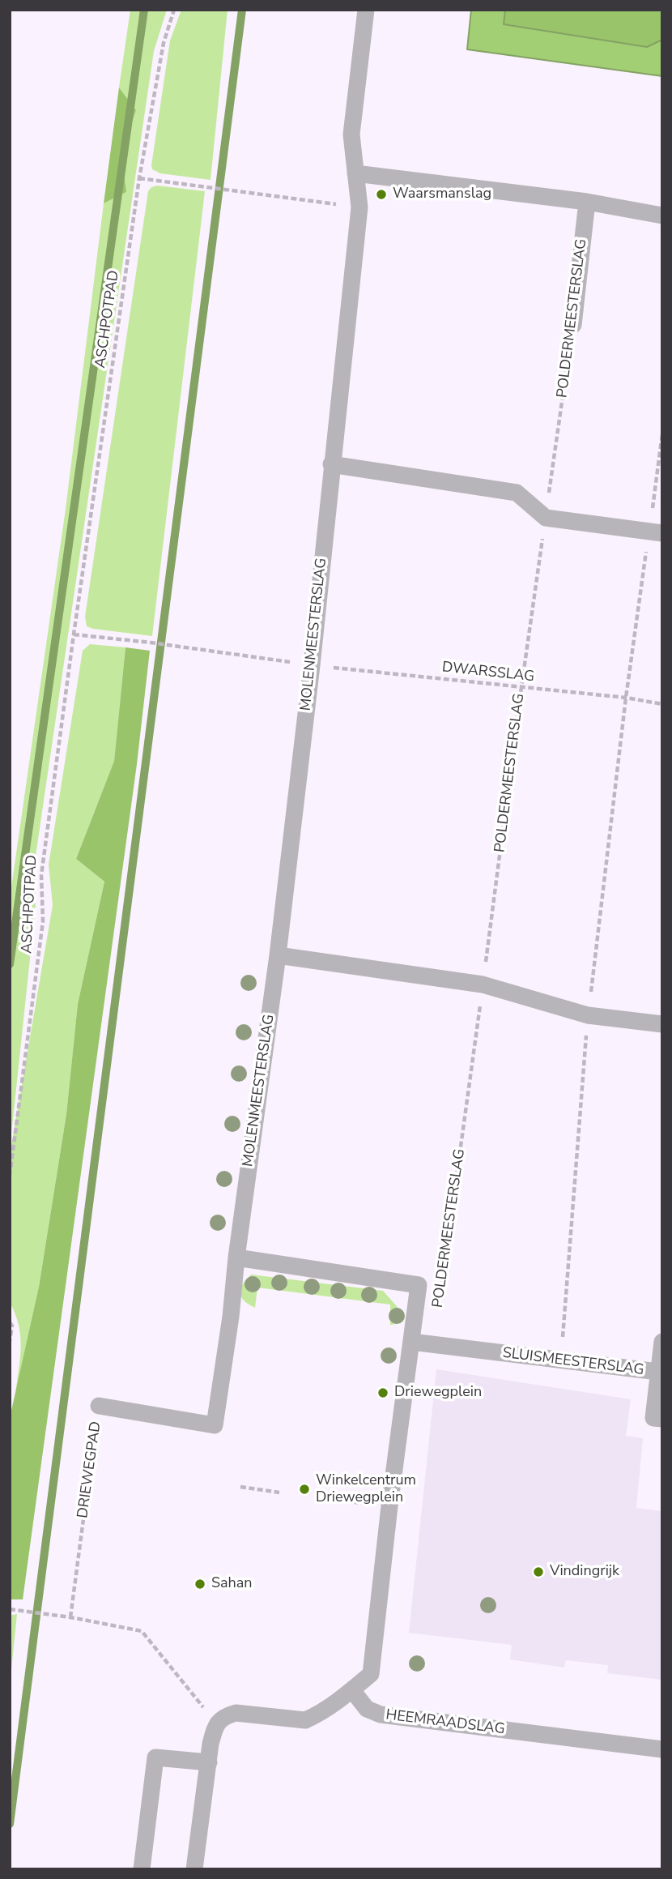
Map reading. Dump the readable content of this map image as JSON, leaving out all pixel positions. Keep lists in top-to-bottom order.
{
  "streets": {
    "street": [
      "POLDERMEESTERSLAG",
      "MOLENMEESTERSLAG",
      "SLUISMEESTERSLAG",
      "DRIEWEGPAD",
      "HEEMRAADSLAG"
    ],
    "path": ["ASCHPOTPAD", "DWARSSLAG"]
  },
  "crossings": [
    ["POLDERMEESTERSLAG", "DWARSSLAG"],
    ["MOLENMEESTERSLAG", "DWARSSLAG"],
    ["MOLENMEESTERSLAG", "DRIEWEGPAD"]
  ],
  "places": [
    "Waarsmanslag",
    "Driewegplein",
    "Winkelcentrum Driewegplein",
    "Vindingrijk",
    "Sahan"
  ]
}
